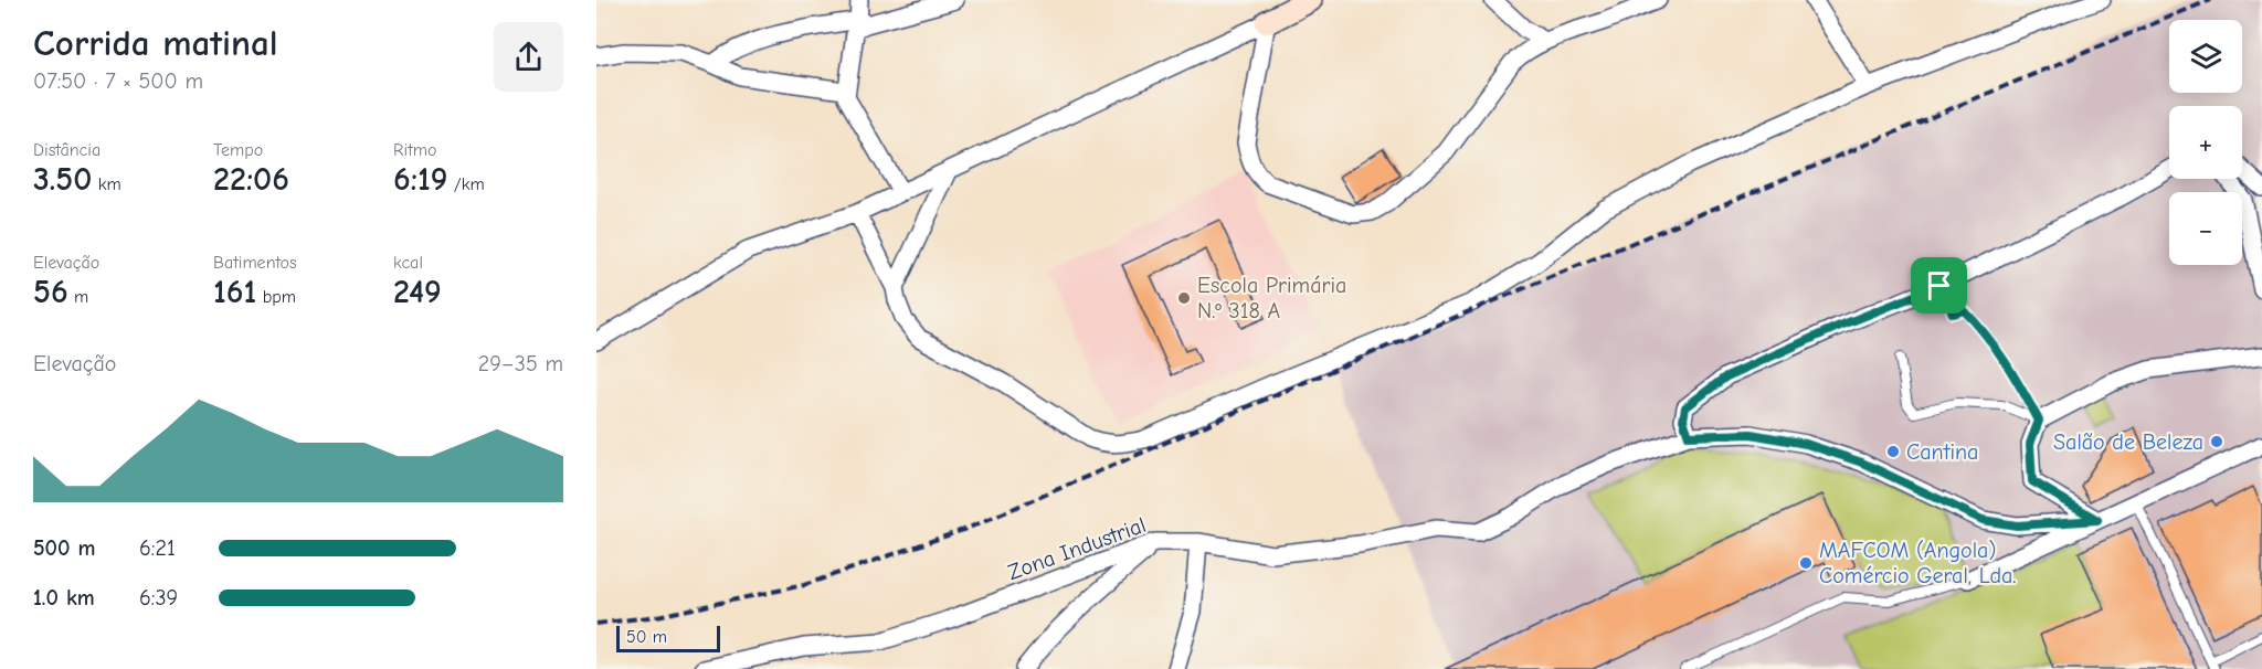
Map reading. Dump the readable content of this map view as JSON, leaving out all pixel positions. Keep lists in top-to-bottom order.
{
  "streets": {
    "street": ["Zona Industrial"]
  },
  "places": [
    "Escola Primária N.º 318 A",
    "Salão de Beleza",
    "Cantina",
    "MAFCOM (Angola) Comércio Geral, Lda."
  ],
  "scale_bar": "50 m",
  "page": {
    "heading": ["Corrida matinal", "07:50 · 7 × 500 m"],
    "map_buttons": ["+", "−"],
    "stats": [
      ["Distância", "3.50 km"],
      ["Tempo", "22:06"],
      ["Ritmo", "6:19 /km"],
      ["Elevação", "56 m"],
      ["Batimentos", "161 bpm"],
      ["kcal", "249"]
    ],
    "chart": ["Elevação", "29–35 m"],
    "list": [
      {
        "name": "500 m",
        "note": "6:21"
      },
      {
        "name": "1.0 km",
        "note": "6:39"
      }
    ],
    "scale": "50 m"
  }
}
